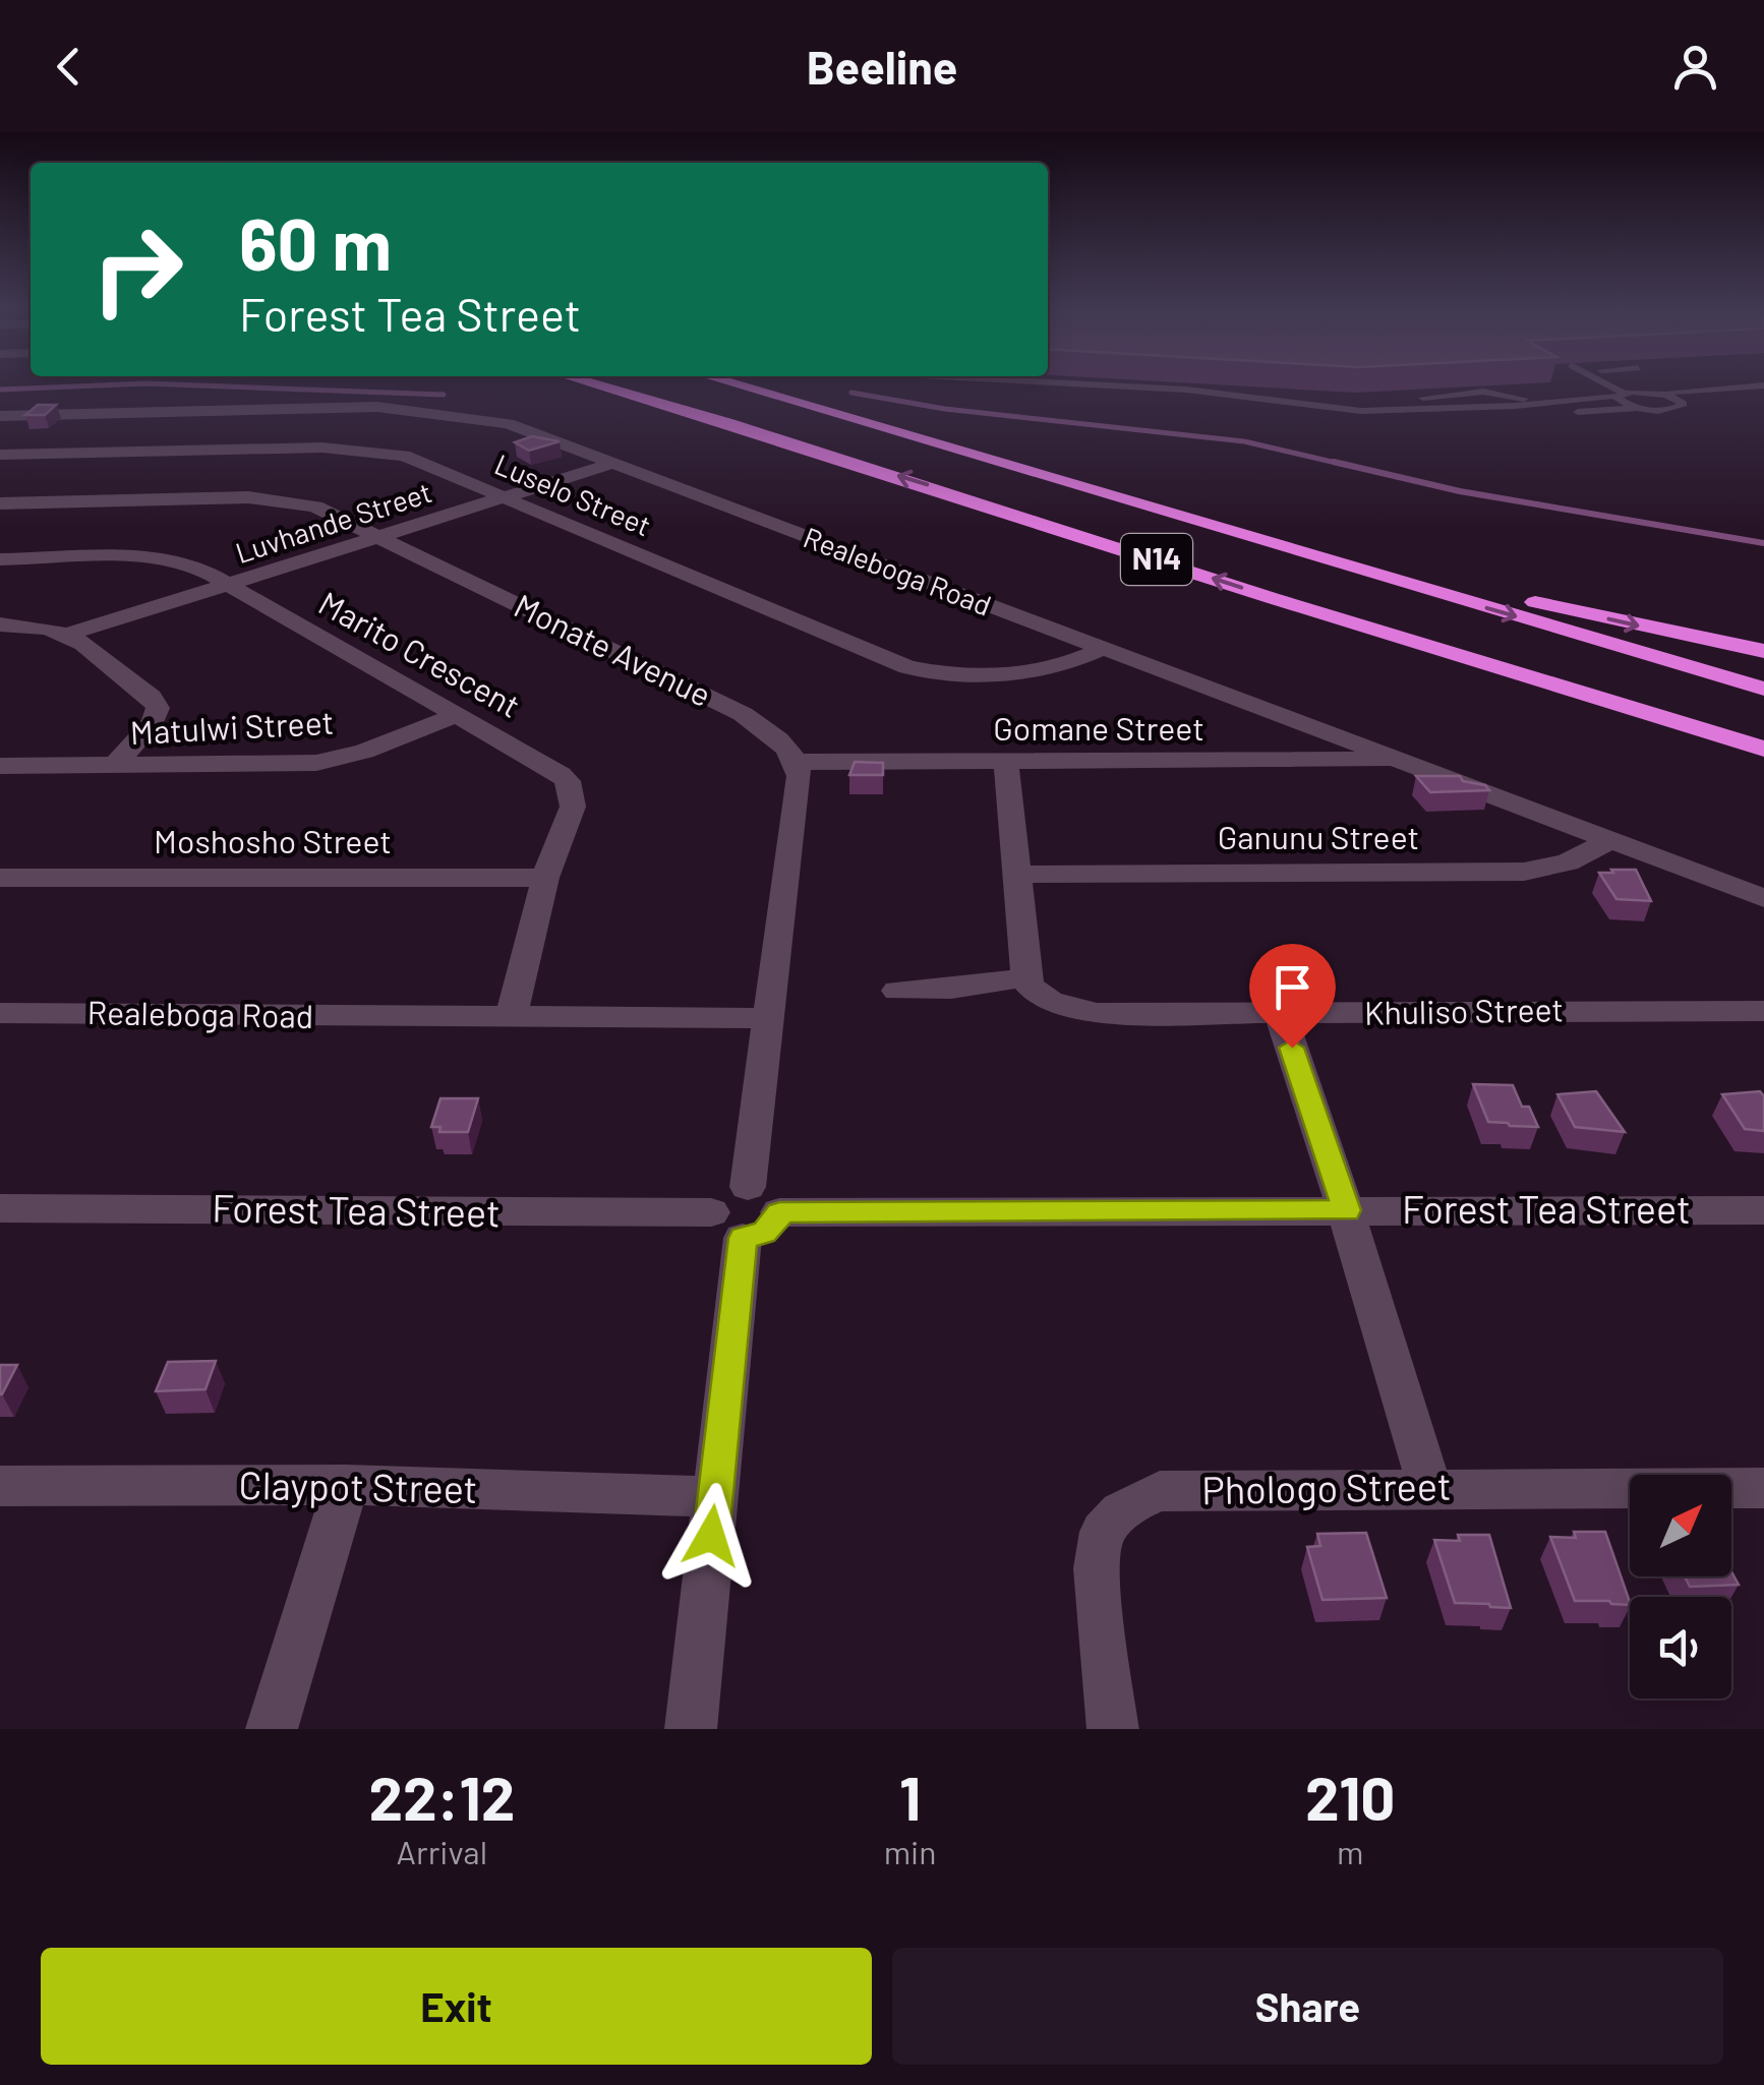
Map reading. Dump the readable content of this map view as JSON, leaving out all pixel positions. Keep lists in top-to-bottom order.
{
  "streets": {
    "highway": ["N14"],
    "street": [
      "Luselo Street",
      "Luvhande Street",
      "Realeboga Road",
      "Monate Avenue",
      "Marito Crescent",
      "Matulwi Street",
      "Gomane Street",
      "Ganunu Street",
      "Moshosho Street",
      "Khuliso Street",
      "Forest Tea Street",
      "Claypot Street",
      "Phologo Street"
    ]
  },
  "crossings": [
    ["Luselo Street", "Luvhande Street"],
    ["Luselo Street", "Realeboga Road"],
    ["Luvhande Street", "Realeboga Road"],
    ["Luvhande Street", "Monate Avenue"],
    ["Luvhande Street", "Marito Crescent"],
    ["Realeboga Road", "Marito Crescent"],
    ["Realeboga Road", "Gomane Street"],
    ["Realeboga Road", "Ganunu Street"],
    ["Monate Avenue", "Gomane Street"],
    ["Marito Crescent", "Matulwi Street"],
    ["Marito Crescent", "Moshosho Street"]
  ],
  "north": "top right",
  "page": {
    "header": "Beeline",
    "turn": ["60 m", "Forest Tea Street"],
    "eta": [
      "22:12",
      "Arrival",
      "1",
      "min",
      "210",
      "m"
    ],
    "buttons": ["Exit", "Share"]
  }
}
